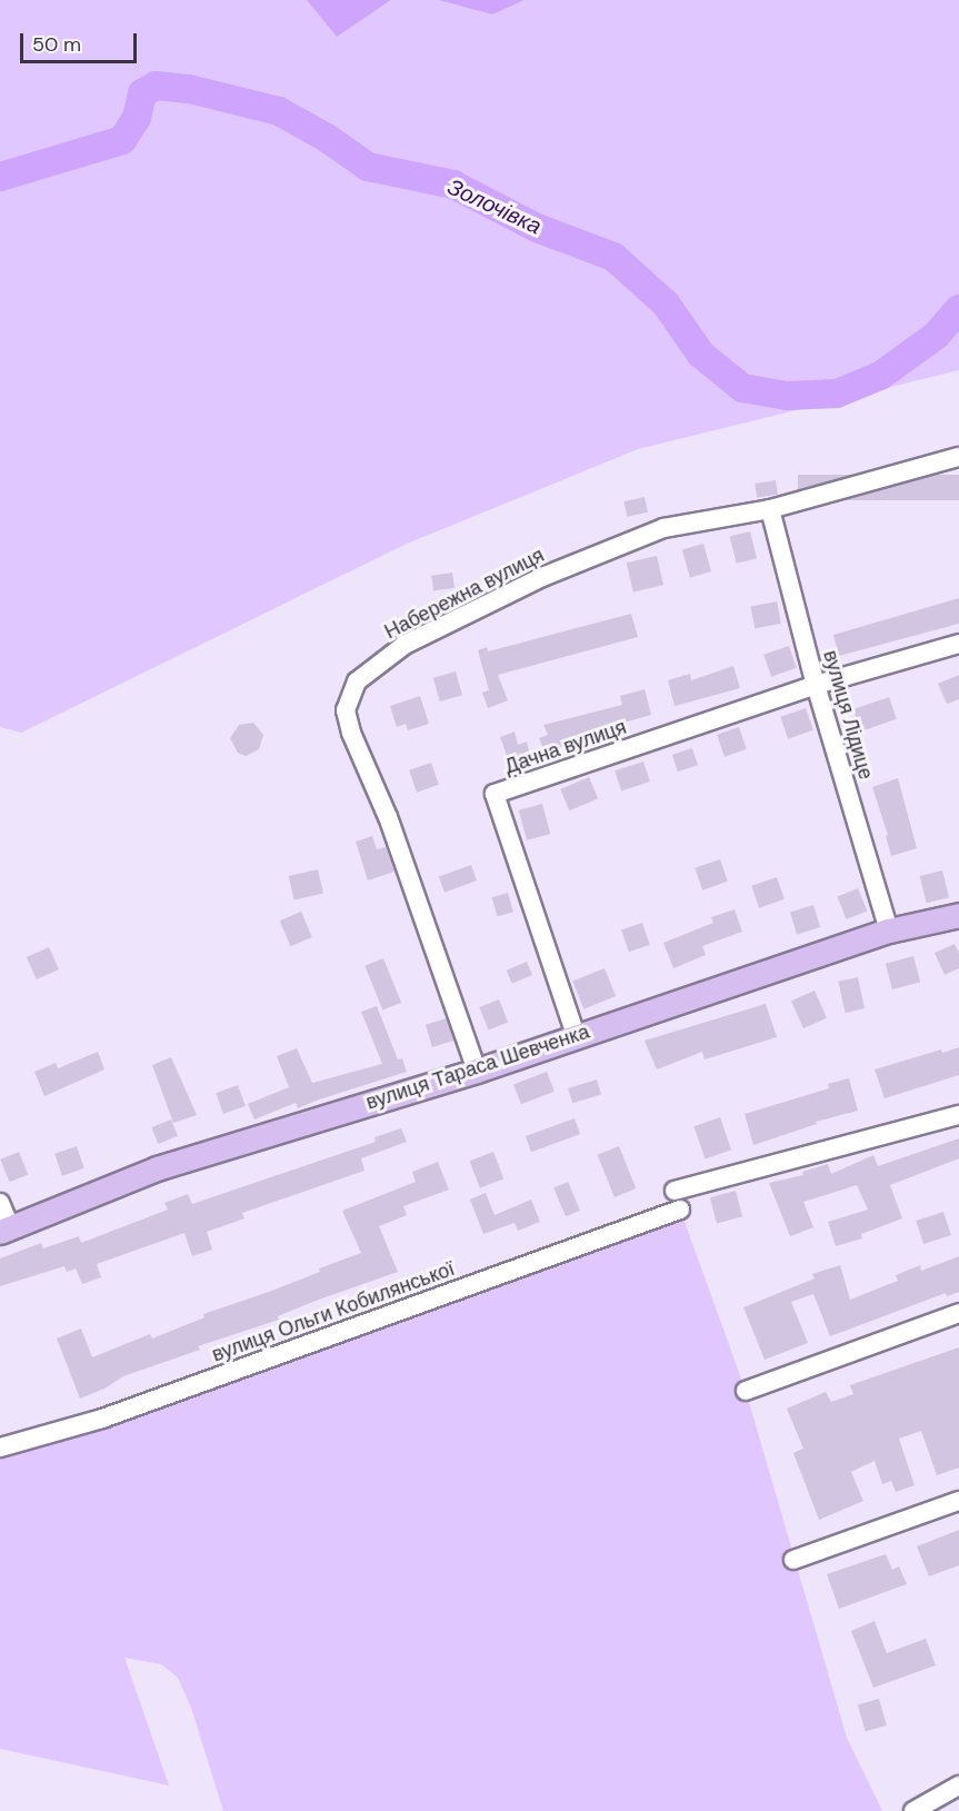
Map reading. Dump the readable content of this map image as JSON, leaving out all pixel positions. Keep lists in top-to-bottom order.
{
  "streets": {
    "main road": ["вулиця Тараса Шевченка"],
    "street": [
      "Набережна вулиця",
      "вулиця Лідице",
      "Дачна вулиця",
      "вулиця Ольги Кобилянської"
    ]
  },
  "crossings": [
    ["Набережна вулиця", "вулиця Лідице"],
    ["Набережна вулиця", "вулиця Тараса Шевченка"],
    ["вулиця Лідице", "Дачна вулиця"],
    ["вулиця Лідице", "вулиця Тараса Шевченка"],
    ["Дачна вулиця", "вулиця Тараса Шевченка"]
  ],
  "water": ["Золочівка"],
  "scale_bar": "50 m"
}
